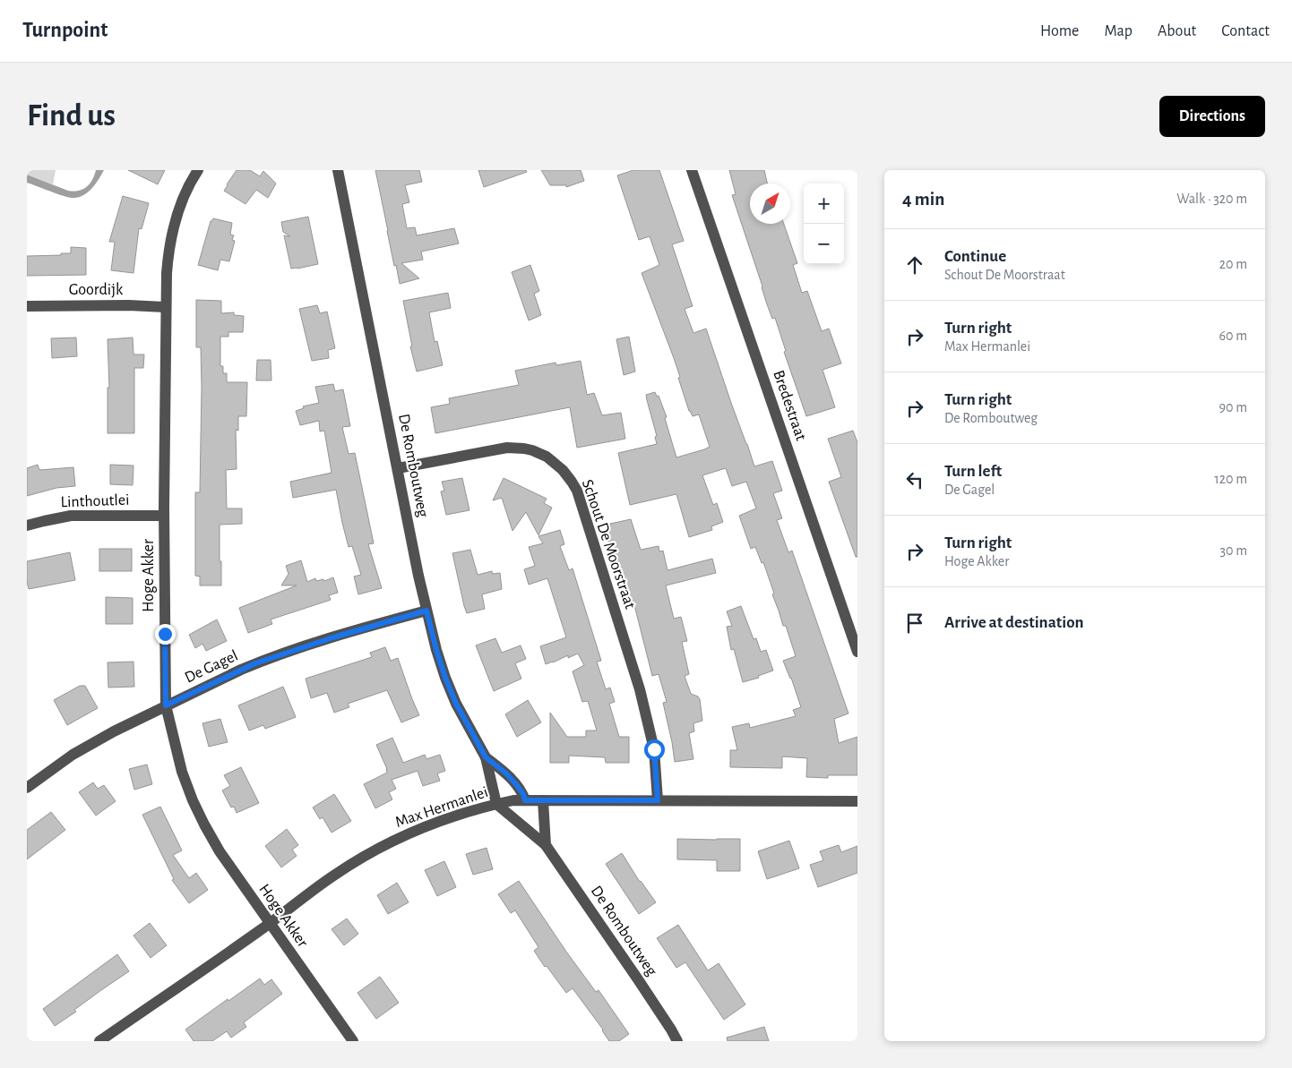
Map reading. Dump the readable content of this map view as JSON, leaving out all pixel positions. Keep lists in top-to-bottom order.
{
  "streets": {
    "street": [
      "Goordijk",
      "Bredestraat",
      "De Romboutweg",
      "Linthoutlei",
      "Schout De Moorstraat",
      "Hoge Akker",
      "De Gagel",
      "Max Hermanlei"
    ]
  },
  "crossings": [
    ["Goordijk", "Hoge Akker"],
    ["De Romboutweg", "Schout De Moorstraat"],
    ["De Romboutweg", "De Gagel"],
    ["De Romboutweg", "Max Hermanlei"],
    ["Linthoutlei", "Hoge Akker"],
    ["Schout De Moorstraat", "Max Hermanlei"],
    ["Hoge Akker", "De Gagel"],
    ["Hoge Akker", "Max Hermanlei"]
  ],
  "north": "top right",
  "page": {
    "header": "Turnpoint",
    "nav": [
      "Home",
      "Map",
      "About",
      "Contact"
    ],
    "buttons": "Directions",
    "title": "Find us",
    "heading": ["4 min", "Walk · 320 m"],
    "map_buttons": ["+", "−"],
    "list": [
      ["Continue", "Schout De Moorstraat", "20 m"],
      ["Turn right", "Max Hermanlei", "60 m"],
      ["Turn right", "De Romboutweg", "90 m"],
      ["Turn left", "De Gagel", "120 m"],
      ["Turn right", "Hoge Akker", "30 m"],
      "Arrive at destination"
    ]
  }
}
